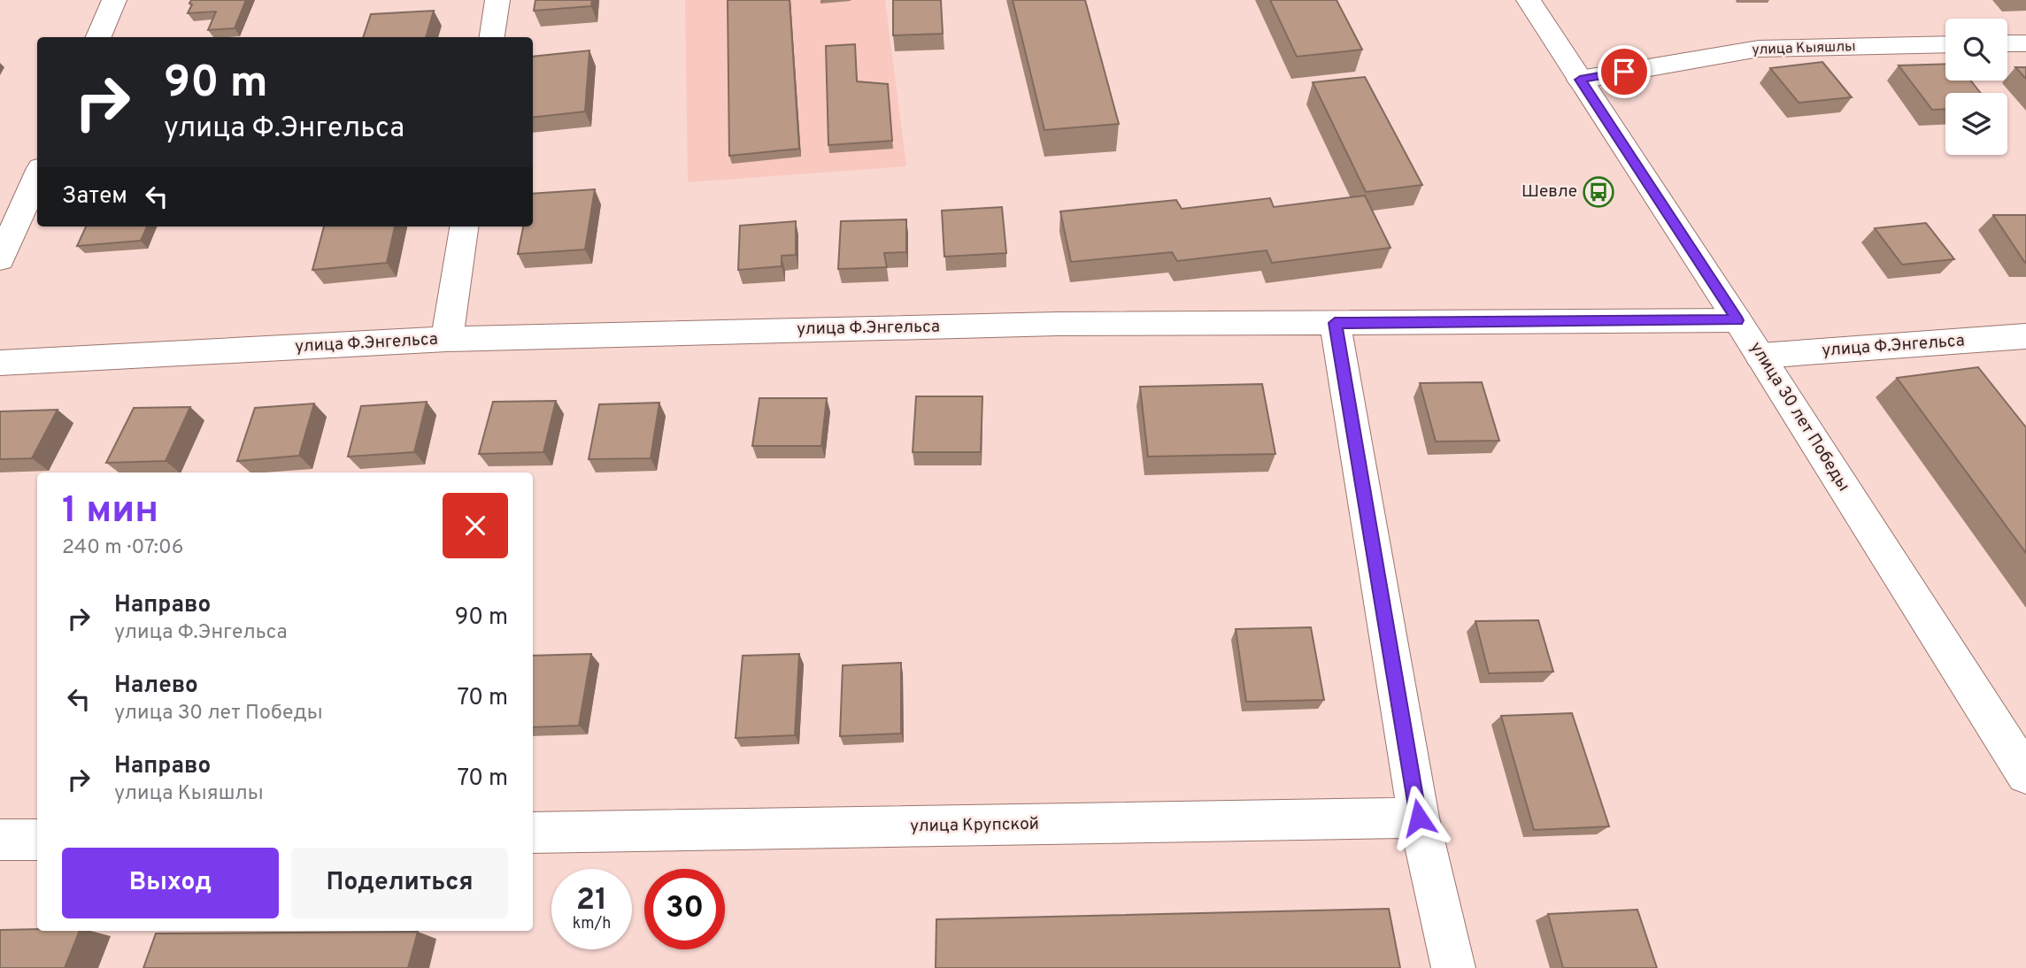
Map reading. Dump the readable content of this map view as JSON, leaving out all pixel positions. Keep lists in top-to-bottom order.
{
  "streets": {
    "street": [
      "улица Кыяшлы",
      "улица Ф.Энгельса",
      "улица 30 лет Победы",
      "улица Крупской"
    ]
  },
  "crossings": [
    ["улица Кыяшлы", "улица 30 лет Победы"],
    ["улица Ф.Энгельса", "улица 30 лет Победы"]
  ],
  "places": {
    "bus stop": ["Шевле"]
  },
  "page": {
    "turn": ["90 m", "улица Ф.Энгельса"],
    "then": "Затем",
    "heading": ["1 мин", "240 m · 07:06"],
    "list": [
      {
        "name": "Направо",
        "note": "улица Ф.Энгельса",
        "value": "90 m"
      },
      {
        "name": "Налево",
        "note": "улица 30 лет Победы",
        "value": "70 m"
      },
      {
        "name": "Направо",
        "note": "улица Кыяшлы",
        "value": "70 m"
      }
    ],
    "buttons": ["Выход", "Поделиться"],
    "speed": "21 km/h",
    "limit": "30"
  }
}
